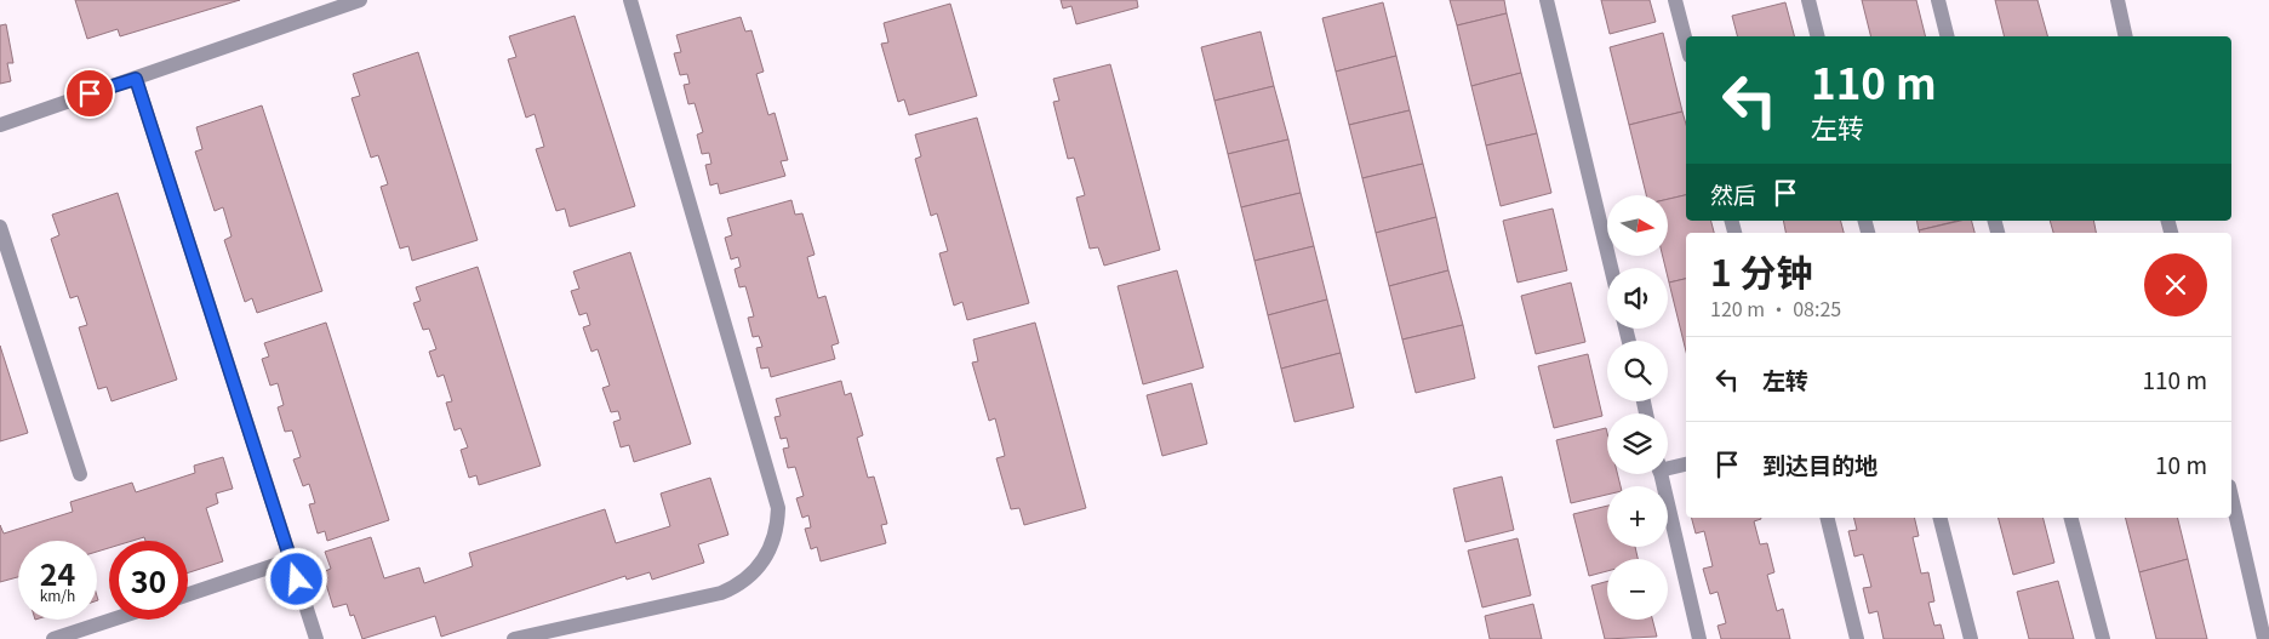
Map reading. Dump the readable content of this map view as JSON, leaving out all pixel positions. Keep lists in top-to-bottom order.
{
  "north": "right",
  "page": {
    "turn": ["110 m", "左转"],
    "then": "然后",
    "map_buttons": ["+", "−"],
    "heading": ["1 分钟", "120 m · 08:25"],
    "list": [
      {
        "name": "左转",
        "value": "110 m"
      },
      {
        "name": "到达目的地",
        "value": "10 m"
      }
    ],
    "speed": "24 km/h",
    "limit": "30"
  }
}
